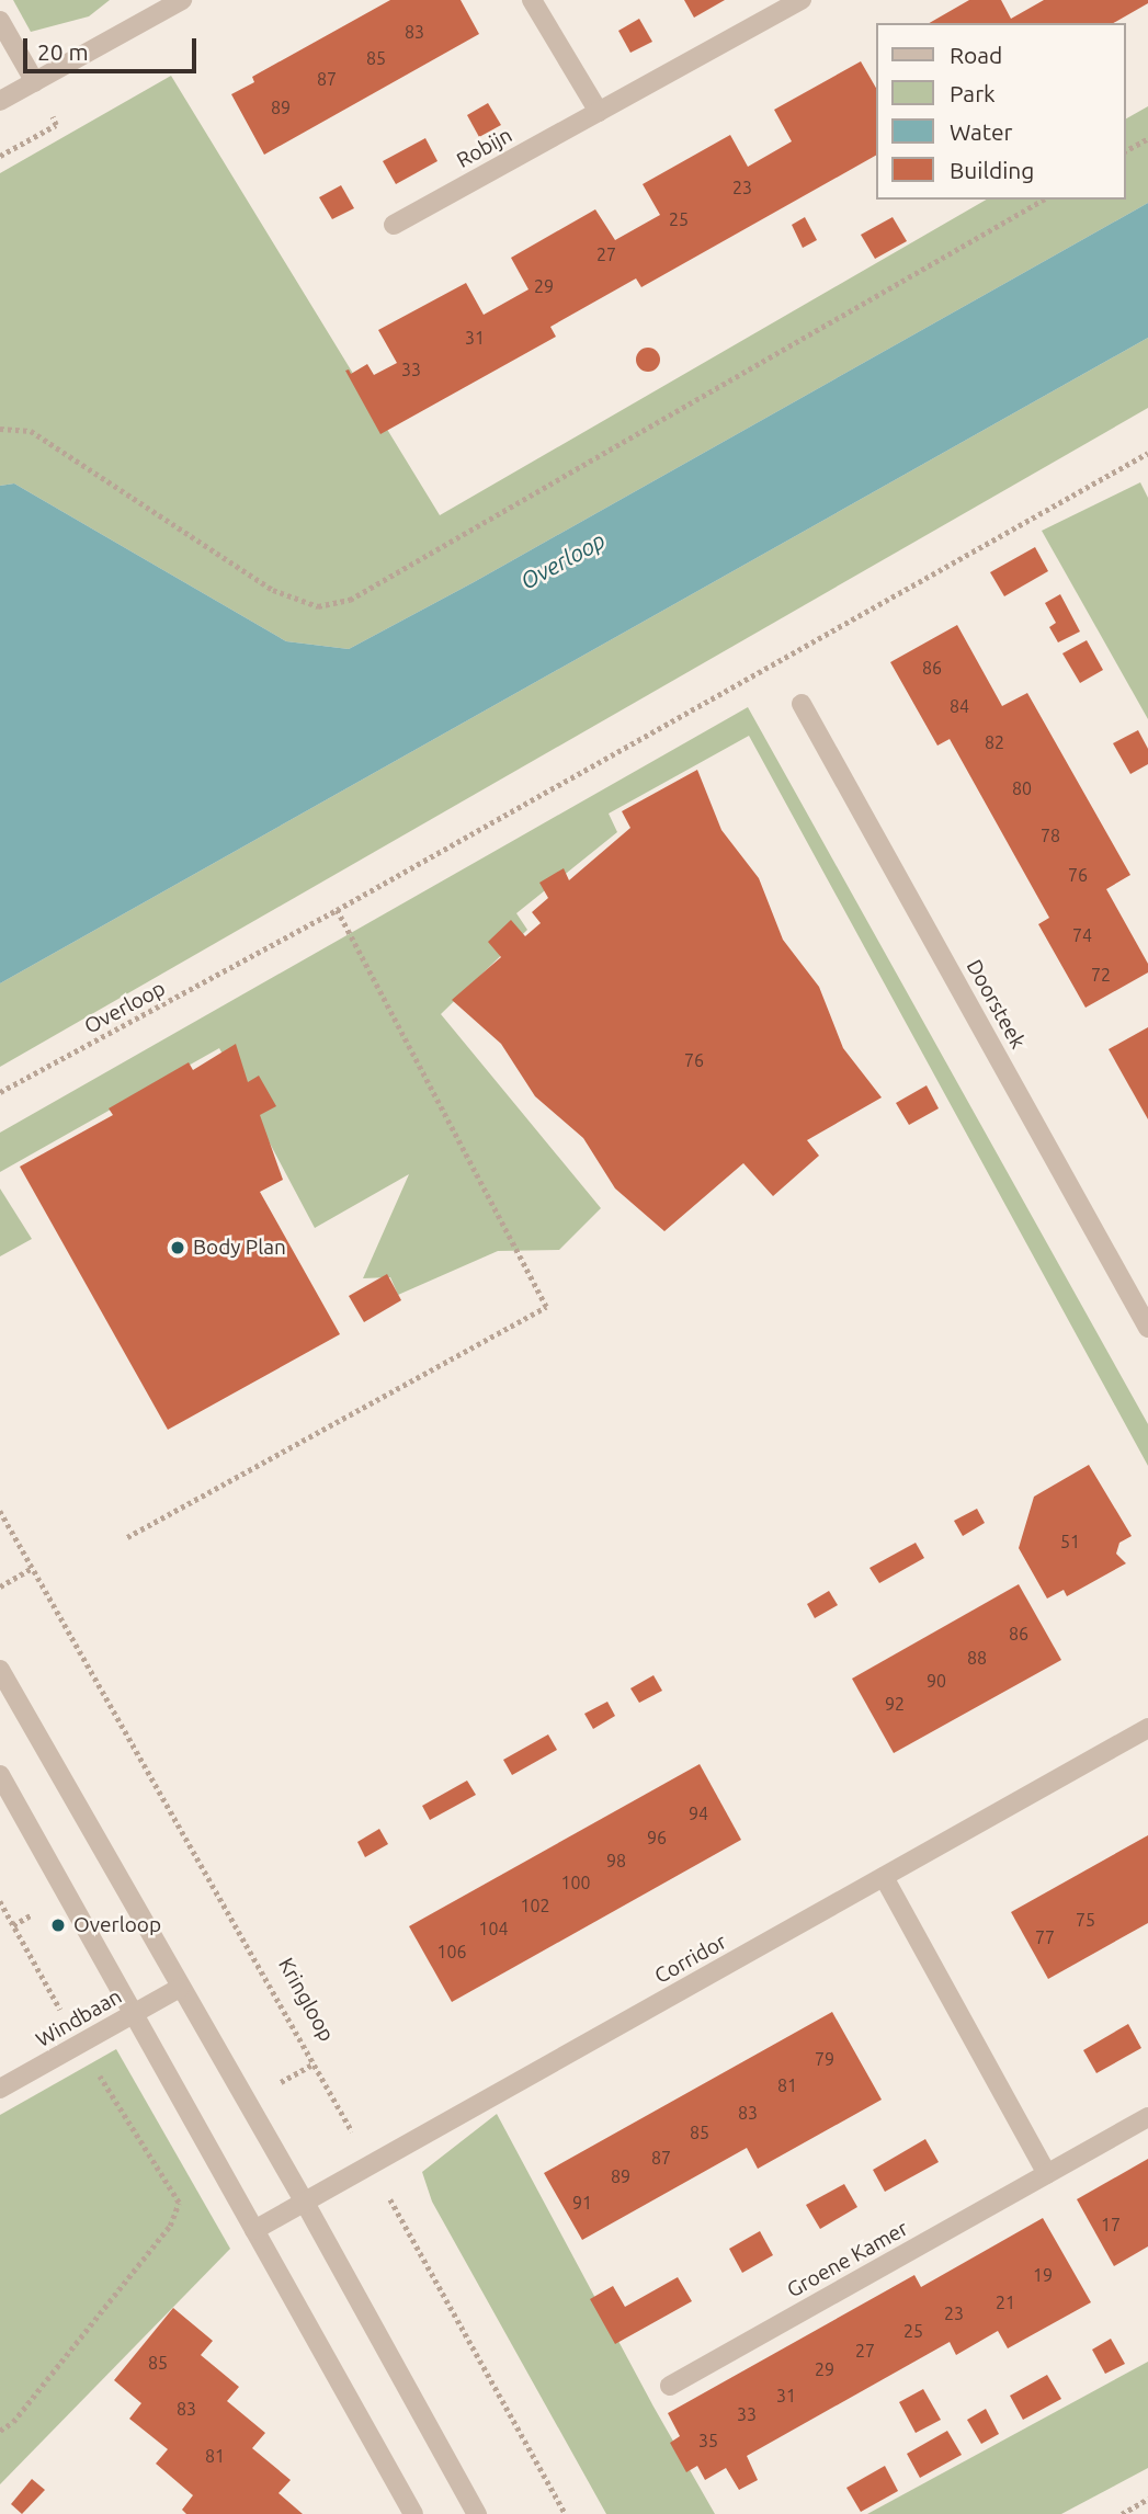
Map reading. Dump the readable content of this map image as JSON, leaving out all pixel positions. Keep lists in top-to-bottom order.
{
  "streets": {
    "street": [
      "Robijn",
      "Doorsteek",
      "Corridor",
      "Windbaan",
      "Groene Kamer"
    ],
    "path": ["Overloop", "Kringloop"]
  },
  "crossings": [
    ["Corridor", "Kringloop"]
  ],
  "water": ["Overloop"],
  "places": ["Body Plan", "Overloop"],
  "house_numbers": [
    "83",
    "85",
    "87",
    "89",
    "23",
    "25",
    "27",
    "29",
    "31",
    "33",
    "86",
    "84",
    "82",
    "80",
    "78",
    "76",
    "74",
    "72",
    "76",
    "51",
    "86",
    "88",
    "90",
    "92",
    "94",
    "96",
    "98",
    "100",
    "102",
    "75",
    "104",
    "77",
    "106",
    "79",
    "81",
    "83",
    "85",
    "87",
    "89",
    "91",
    "17",
    "19",
    "21",
    "23",
    "25",
    "27",
    "85",
    "29",
    "31",
    "83",
    "33",
    "35",
    "81"
  ],
  "legend": [
    "Road",
    "Park",
    "Water",
    "Building"
  ],
  "scale_bar": "20 m"
}
